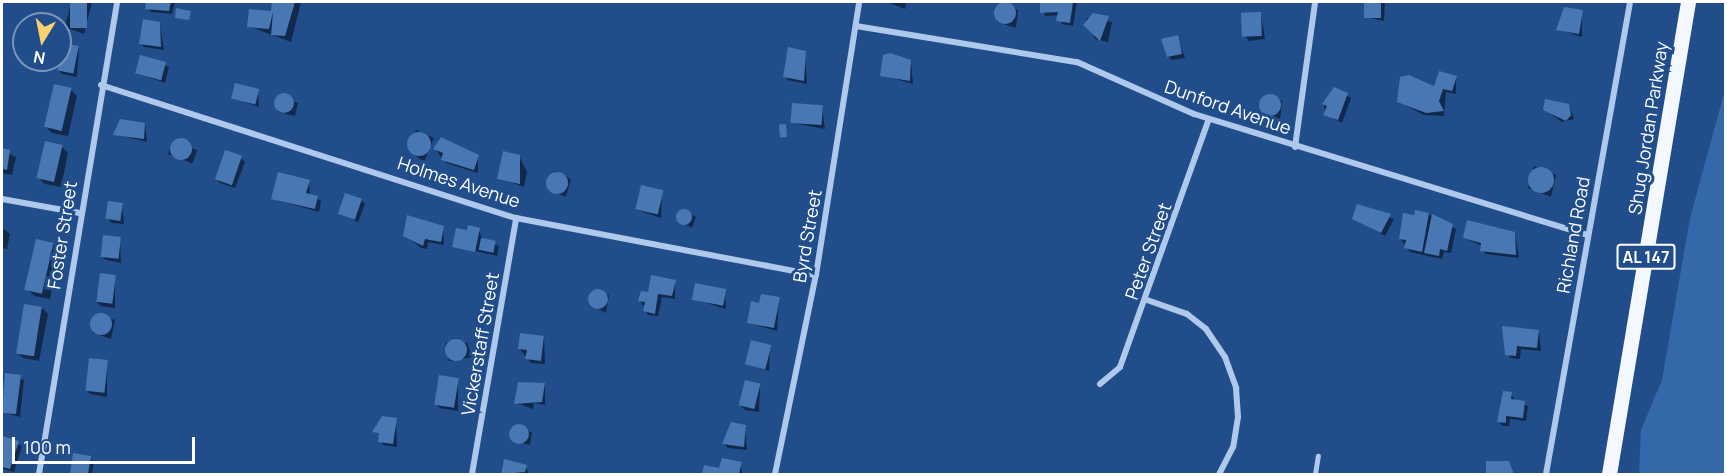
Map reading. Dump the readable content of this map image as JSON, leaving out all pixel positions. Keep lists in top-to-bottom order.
{
  "streets": {
    "main road": ["Shug Jordan Parkway", "AL 147"],
    "street": [
      "Dunford Avenue",
      "Holmes Avenue",
      "Foster Street",
      "Richland Road",
      "Byrd Street",
      "Peter Street",
      "Vickerstaff Street"
    ]
  },
  "crossings": [
    ["Dunford Avenue", "Richland Road"],
    ["Dunford Avenue", "Byrd Street"],
    ["Dunford Avenue", "Peter Street"],
    ["Holmes Avenue", "Foster Street"],
    ["Holmes Avenue", "Byrd Street"],
    ["Holmes Avenue", "Vickerstaff Street"]
  ],
  "scale_bar": "100 m",
  "north": "bottom"
}
